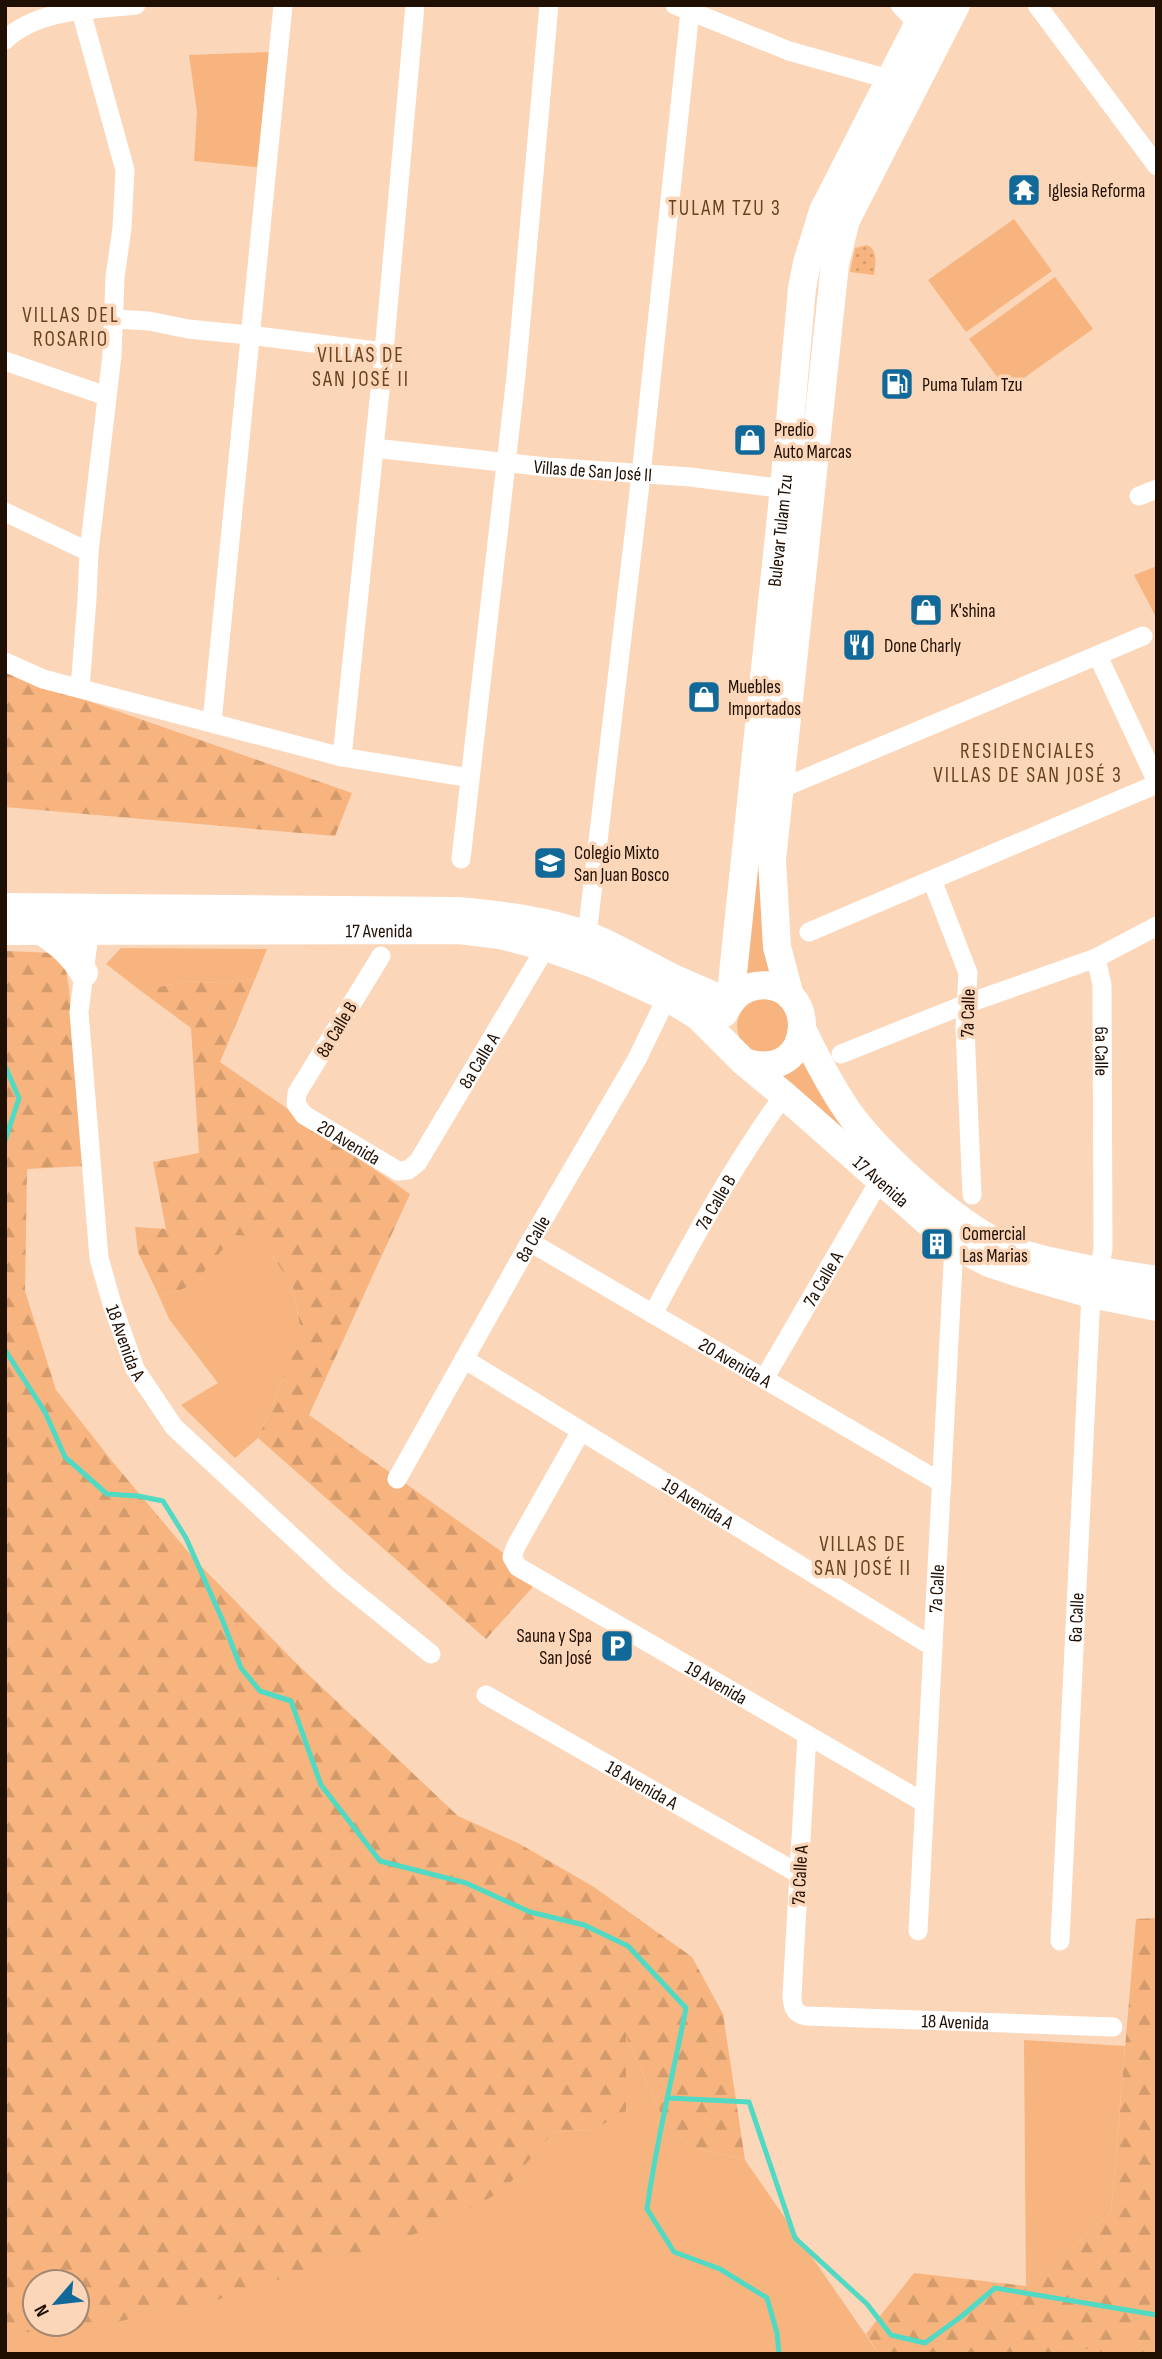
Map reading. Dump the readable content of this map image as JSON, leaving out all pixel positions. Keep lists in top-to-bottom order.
{
  "streets": {
    "main road": ["Bulevar Tulam Tzu", "17 Avenida"],
    "street": [
      "Villas de San José II",
      "7a Calle",
      "8a Calle B",
      "6a Calle",
      "8a Calle A",
      "20 Avenida",
      "7a Calle B",
      "8a Calle",
      "7a Calle A",
      "18 Avenida A",
      "20 Avenida A",
      "19 Avenida A",
      "19 Avenida",
      "18 Avenida"
    ]
  },
  "crossings": [
    ["Villas de San José II", "Bulevar Tulam Tzu"],
    ["Bulevar Tulam Tzu", "17 Avenida"],
    ["17 Avenida", "7a Calle"],
    ["17 Avenida", "6a Calle"],
    ["17 Avenida", "8a Calle A"],
    ["17 Avenida", "7a Calle B"],
    ["17 Avenida", "8a Calle"],
    ["17 Avenida", "7a Calle A"],
    ["17 Avenida", "18 Avenida A"],
    ["7a Calle", "20 Avenida A"],
    ["7a Calle", "19 Avenida A"],
    ["7a Calle", "19 Avenida"],
    ["8a Calle B", "20 Avenida"],
    ["8a Calle A", "20 Avenida"],
    ["7a Calle B", "20 Avenida A"],
    ["8a Calle", "20 Avenida A"],
    ["8a Calle", "19 Avenida A"],
    ["7a Calle A", "18 Avenida A"],
    ["7a Calle A", "20 Avenida A"],
    ["7a Calle A", "19 Avenida"],
    ["7a Calle A", "18 Avenida"],
    ["19 Avenida A", "19 Avenida"]
  ],
  "districts": [
    "TULAM TZU 3",
    "VILLAS DEL ROSARIO",
    "VILLAS DE SAN JOSÉ II",
    "RESIDENCIALES VILLAS DE SAN JOSÉ 3",
    "VILLAS DE SAN JOSÉ II"
  ],
  "places": {
    "temple": ["Iglesia Reforma"],
    "fuel station": ["Puma Tulam Tzu"],
    "shop": ["Predio Auto Marcas", "K'shina", "Muebles Importados"],
    "restaurant": ["Done Charly"],
    "school or university": ["Colegio Mixto San Juan Bosco"],
    "building": ["Comercial Las Marias"],
    "parking": ["Sauna y Spa San José"]
  },
  "north": "bottom left"
}
